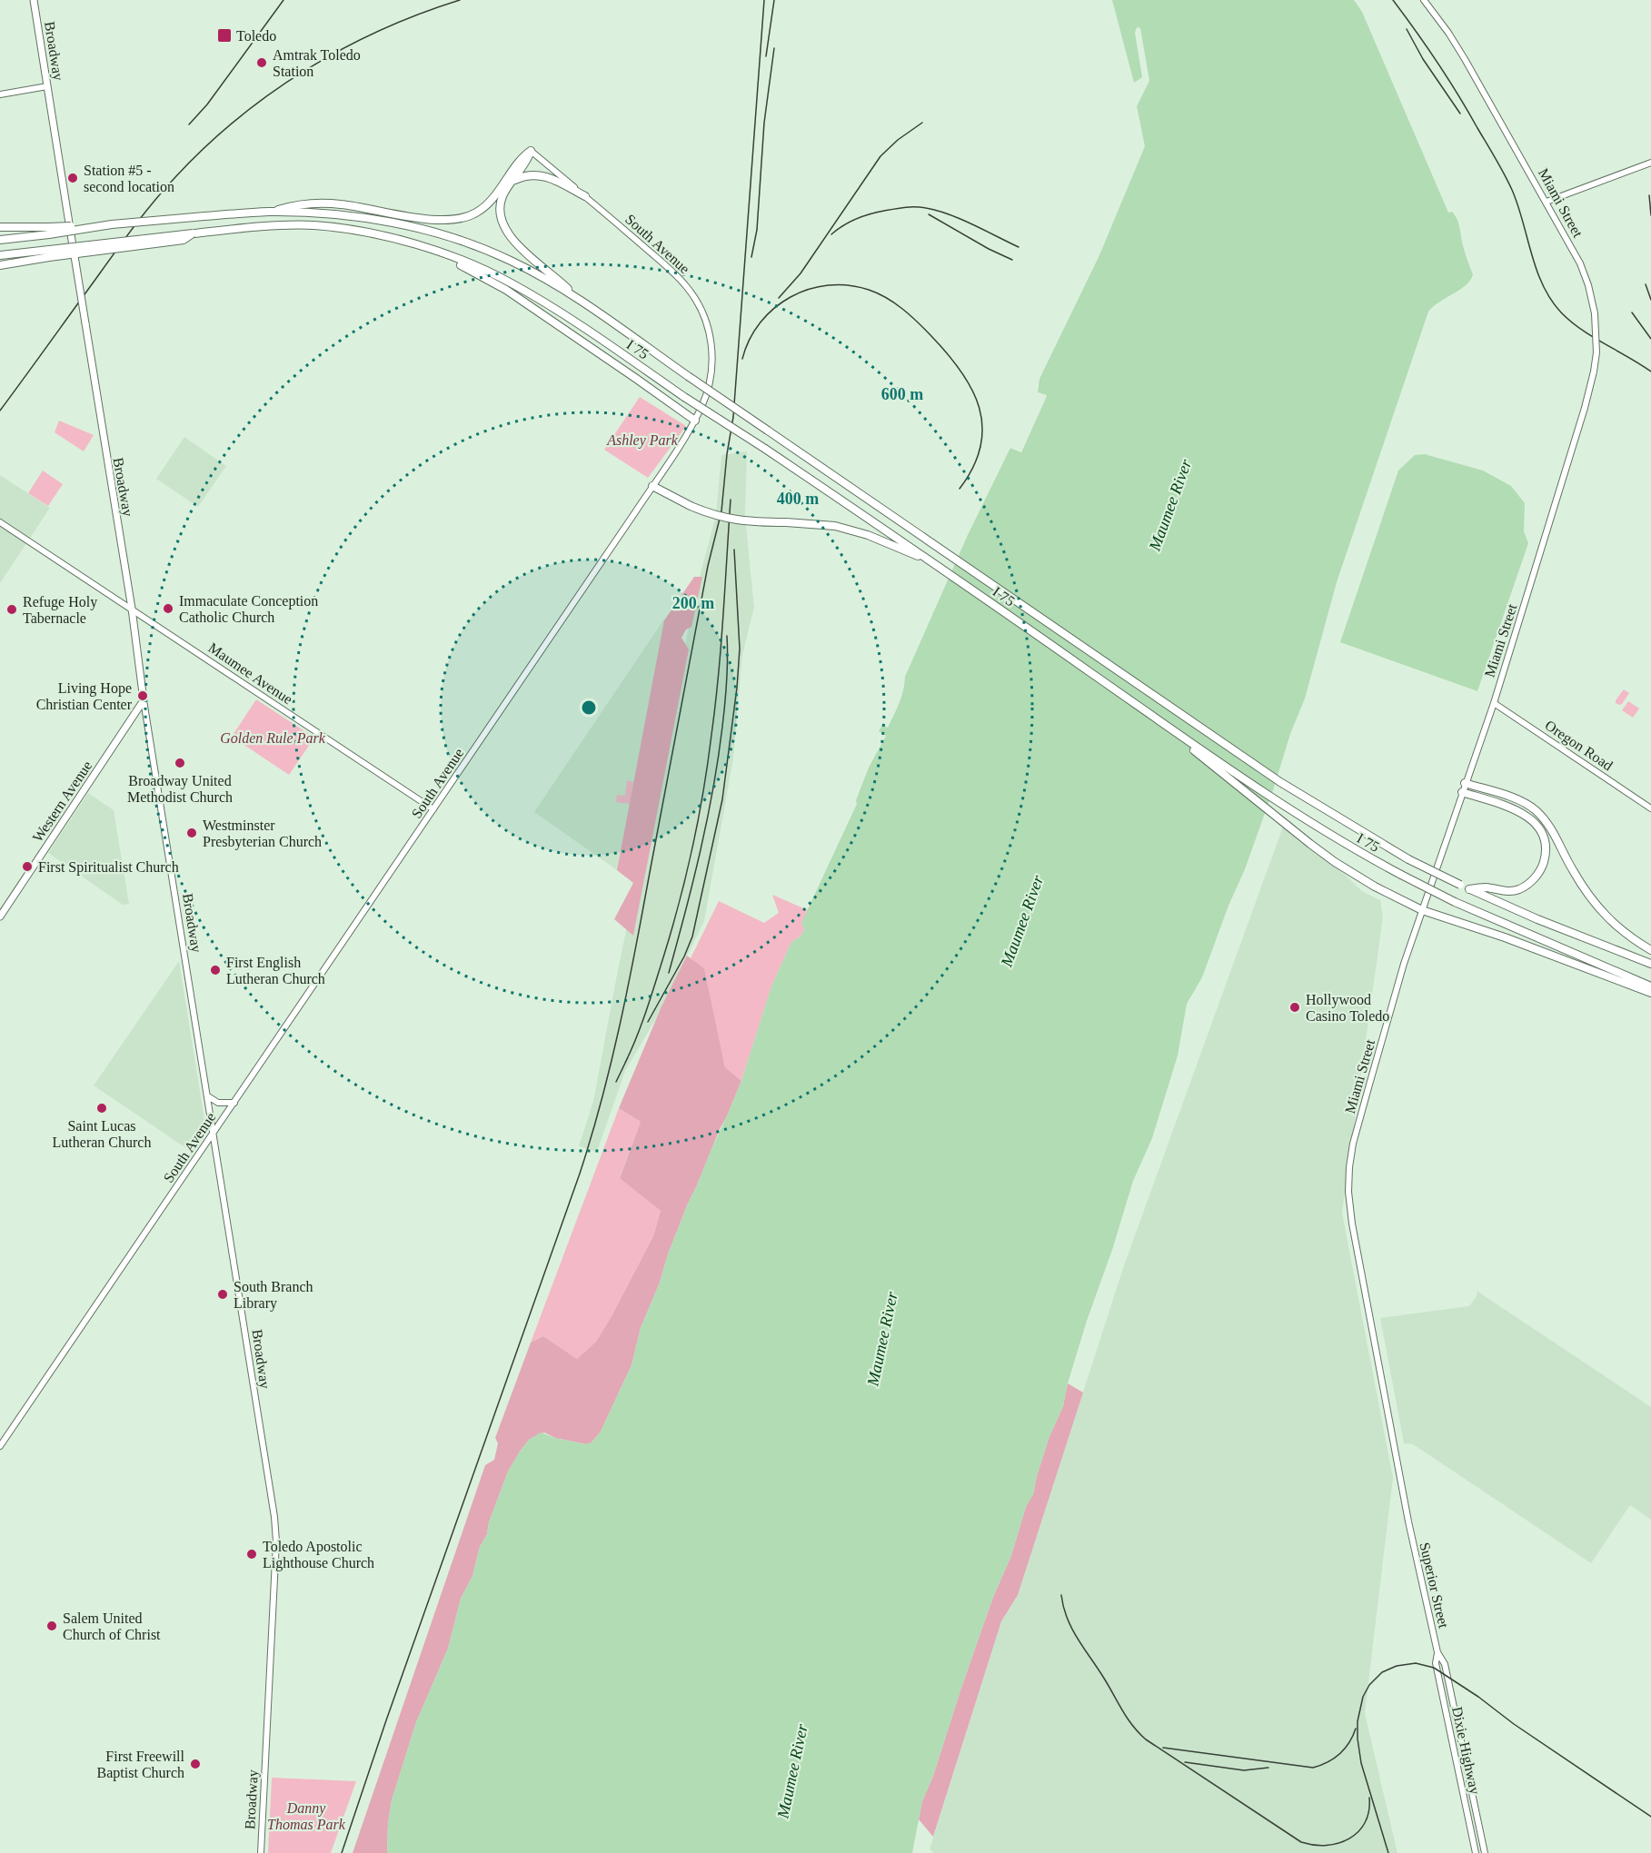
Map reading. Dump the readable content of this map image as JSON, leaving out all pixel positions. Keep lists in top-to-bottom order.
{
  "streets": {
    "highway": ["I 75"],
    "main road": ["Broadway", "Western Avenue"],
    "street": [
      "Miami Street",
      "South Avenue",
      "Maumee Avenue",
      "Oregon Road",
      "Superior Street",
      "Dixie Highway"
    ]
  },
  "crossings": [
    ["Broadway", "South Avenue"],
    ["Broadway", "Maumee Avenue"],
    ["Broadway", "Western Avenue"],
    ["Miami Street", "Oregon Road"],
    ["Miami Street", "Superior Street"],
    ["South Avenue", "Maumee Avenue"],
    ["Superior Street", "Dixie Highway"]
  ],
  "water": ["Maumee River"],
  "parks": ["Ashley Park", "Golden Rule Park", "Danny Thomas Park"],
  "places": {
    "transit": ["Toledo"],
    "other": [
      "Amtrak Toledo Station",
      "Station #5 - second location",
      "Immaculate Conception Catholic Church",
      "Refuge Holy Tabernacle",
      "Living Hope Christian Center",
      "Broadway United Methodist Church",
      "Westminster Presbyterian Church",
      "First Spiritualist Church",
      "First English Lutheran Church",
      "Hollywood Casino Toledo",
      "Saint Lucas Lutheran Church",
      "South Branch Library",
      "Toledo Apostolic Lighthouse Church",
      "Salem United Church of Christ",
      "First Freewill Baptist Church"
    ]
  },
  "rings": ["600 m", "400 m", "200 m"]
}
